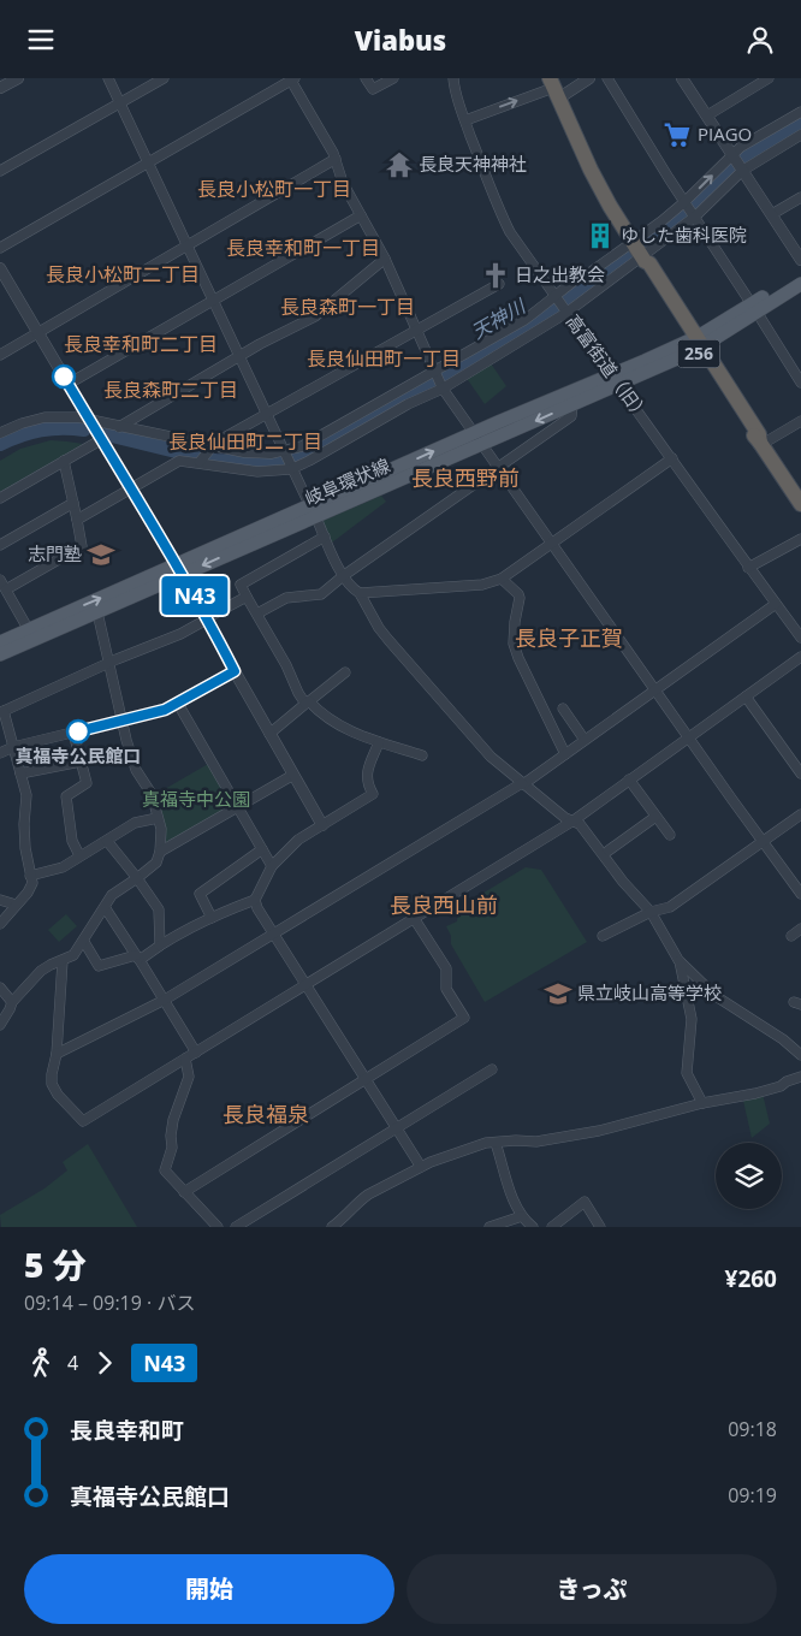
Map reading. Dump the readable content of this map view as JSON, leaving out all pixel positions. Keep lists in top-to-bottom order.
{
  "streets": {
    "highway": ["256"],
    "main road": ["岐阜環状線"],
    "street": ["高富街道（旧）"]
  },
  "crossings": [
    ["256", "岐阜環状線"],
    ["高富街道（旧）", "岐阜環状線"]
  ],
  "districts": [
    "長良小松町一丁目",
    "長良幸和町一丁目",
    "長良小松町二丁目",
    "長良森町一丁目",
    "長良幸和町二丁目",
    "長良仙田町一丁目",
    "長良森町二丁目",
    "長良仙田町二丁目",
    "長良西野前",
    "長良子正賀",
    "長良西山前",
    "長良福泉"
  ],
  "water": ["天神川"],
  "parks": ["真福寺中公園"],
  "places": {
    "supermarket": ["PIAGO"],
    "temple": ["長良天神神社"],
    "building": ["ゆした歯科医院"],
    "church": ["日之出教会"],
    "school or university": ["志門塾", "県立岐山高等学校"],
    "other": ["真福寺公民館口"]
  },
  "lines": ["bus line N43"],
  "page": {
    "header": "Viabus",
    "on_map": "N43",
    "heading": ["5 分", "09:14 – 09:19 · バス", "¥260"],
    "legs": ["4", "N43"],
    "list": [
      {
        "name": "長良幸和町",
        "value": "09:18"
      },
      {
        "name": "真福寺公民館口",
        "value": "09:19"
      }
    ],
    "buttons": ["開始", "きっぷ"]
  }
}
